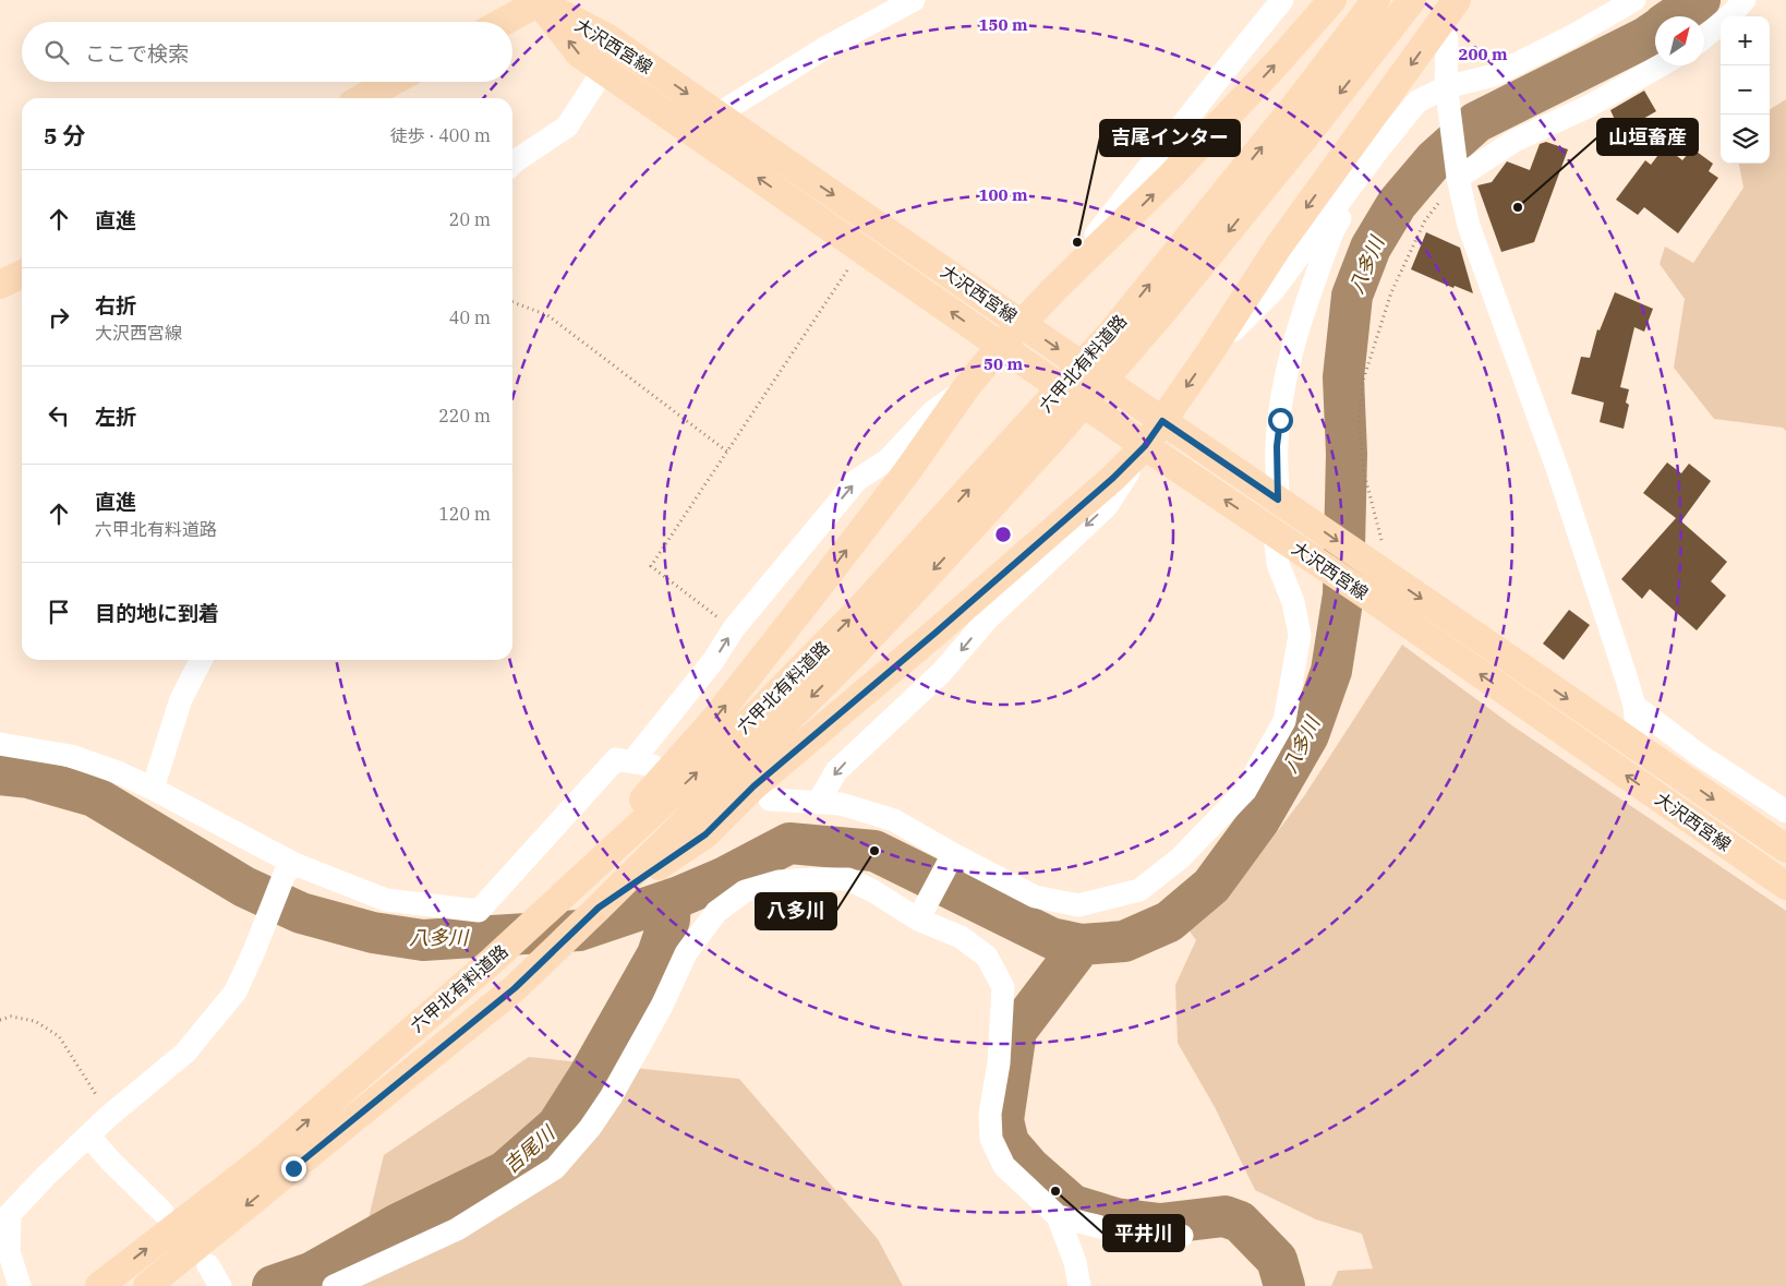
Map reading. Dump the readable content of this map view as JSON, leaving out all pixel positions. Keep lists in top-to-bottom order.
{
  "streets": {
    "main road": ["大沢西宮線", "六甲北有料道路"]
  },
  "water": ["八多川", "吉尾川"],
  "places": [
    "山垣畜産",
    "吉尾インター",
    "八多川",
    "平井川"
  ],
  "north": "top right",
  "page": {
    "map_buttons": ["+", "−"],
    "search": "ここで検索",
    "heading": ["5 分", "徒歩 · 400 m"],
    "list": [
      ["直進", "20 m"],
      ["右折", "大沢西宮線", "40 m"],
      ["左折", "220 m"],
      ["直進", "六甲北有料道路", "120 m"],
      "目的地に到着"
    ]
  },
  "rings": [
    "150 m",
    "200 m",
    "100 m",
    "50 m"
  ]
}
